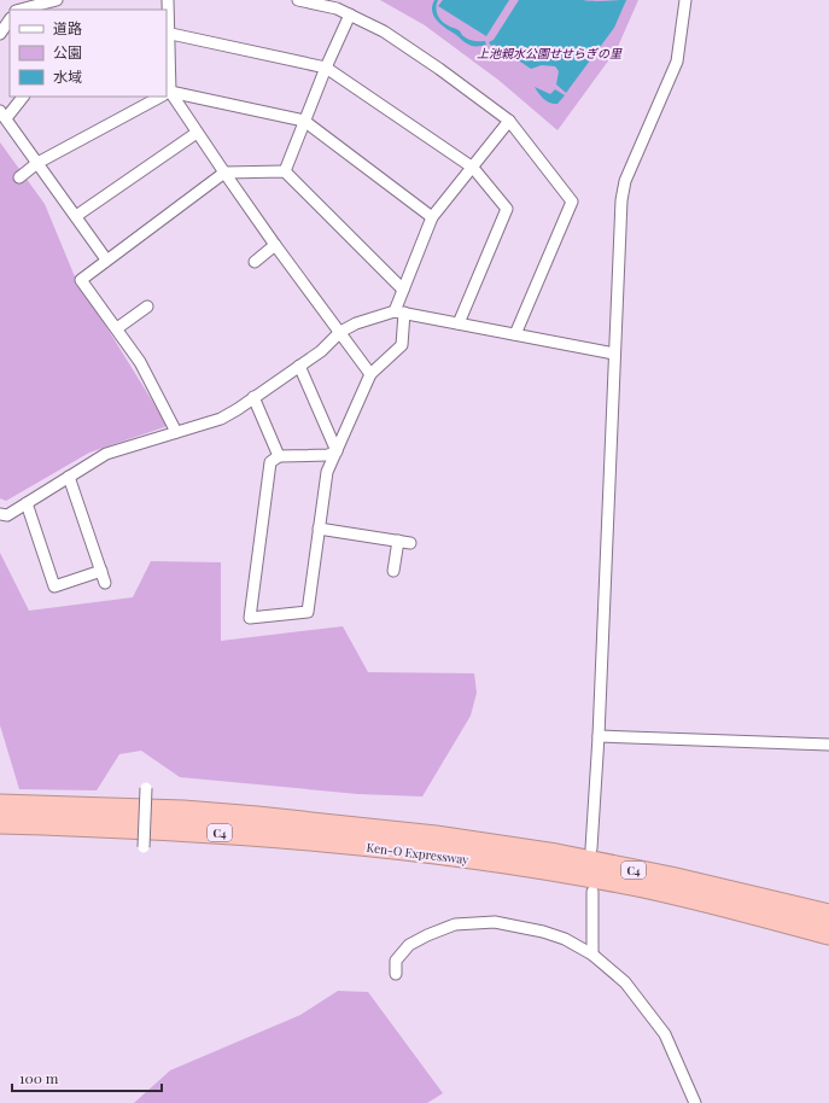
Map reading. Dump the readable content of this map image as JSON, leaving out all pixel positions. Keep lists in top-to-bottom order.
{
  "streets": {
    "highway": ["C4", "Ken-O Expressway"]
  },
  "parks": ["上池親水公園せせらぎの里"],
  "legend": ["道路", "公園", "水域"],
  "scale_bar": "100 m"
}
